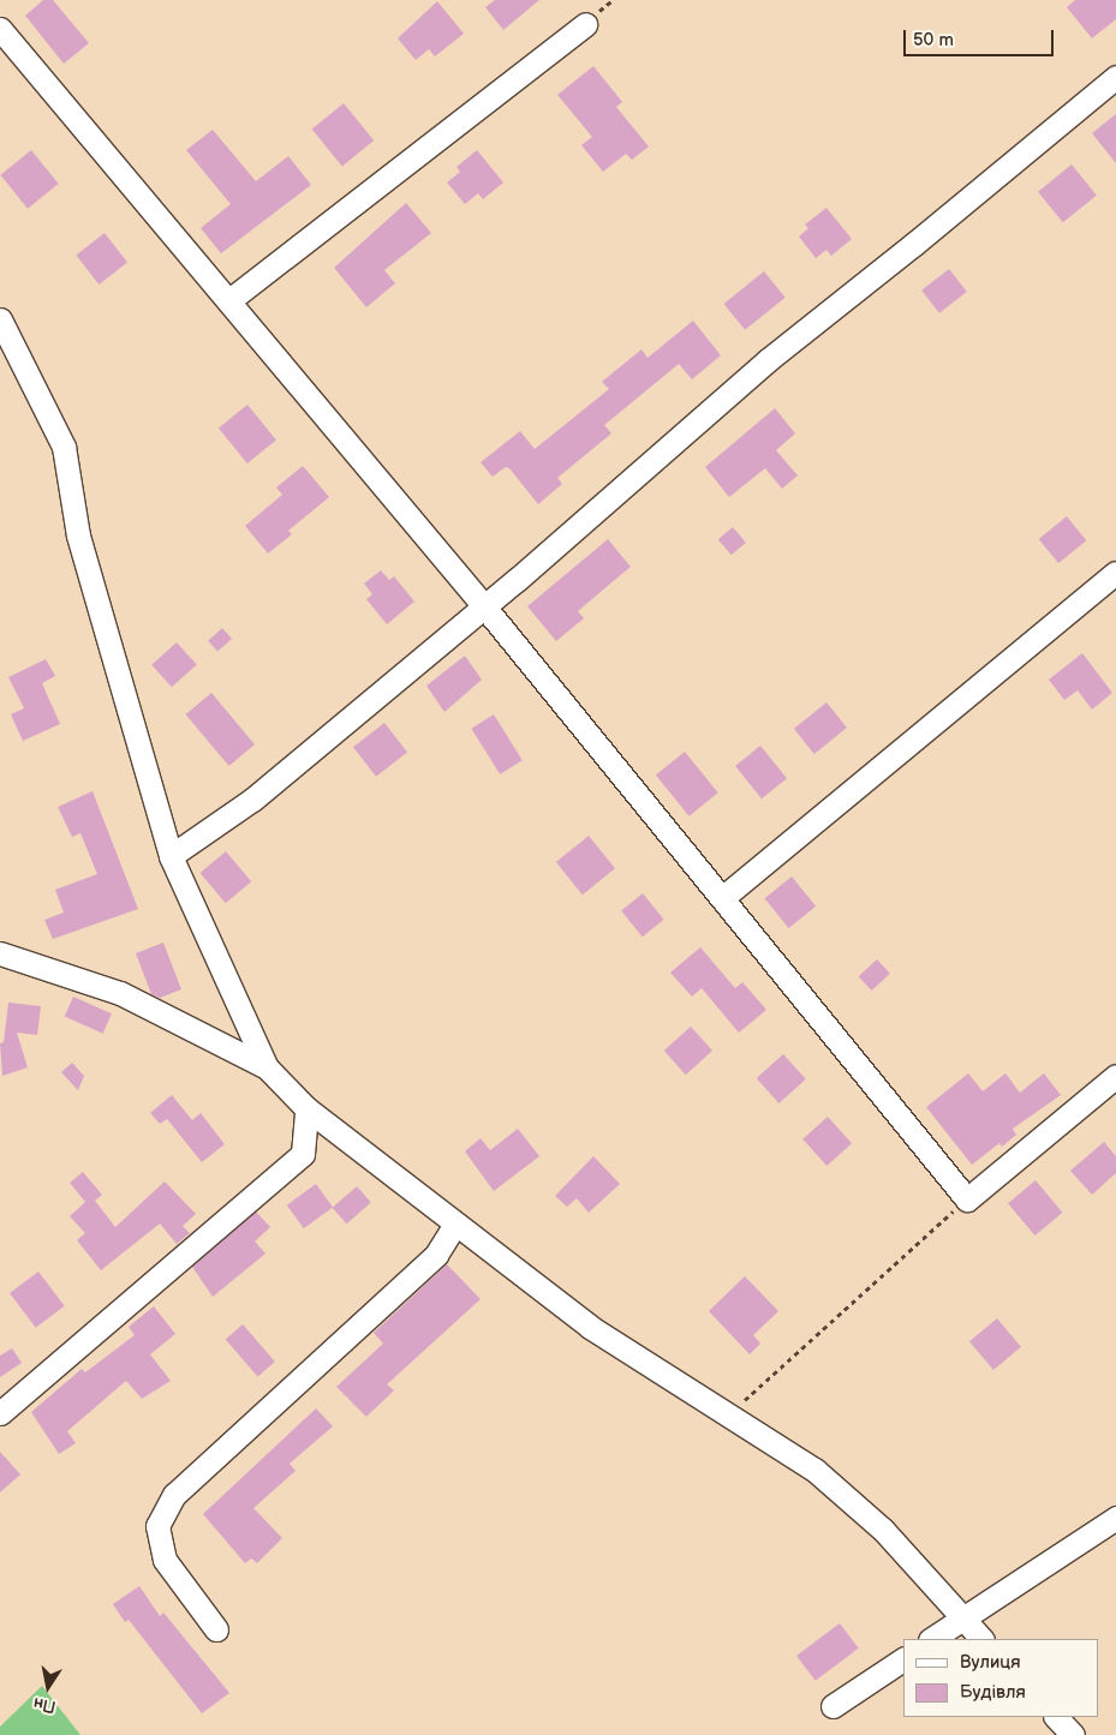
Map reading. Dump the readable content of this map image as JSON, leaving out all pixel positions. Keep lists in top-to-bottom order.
{
  "legend": ["Вулиця", "Будівля"],
  "scale_bar": "50 m",
  "north": "bottom"
}
